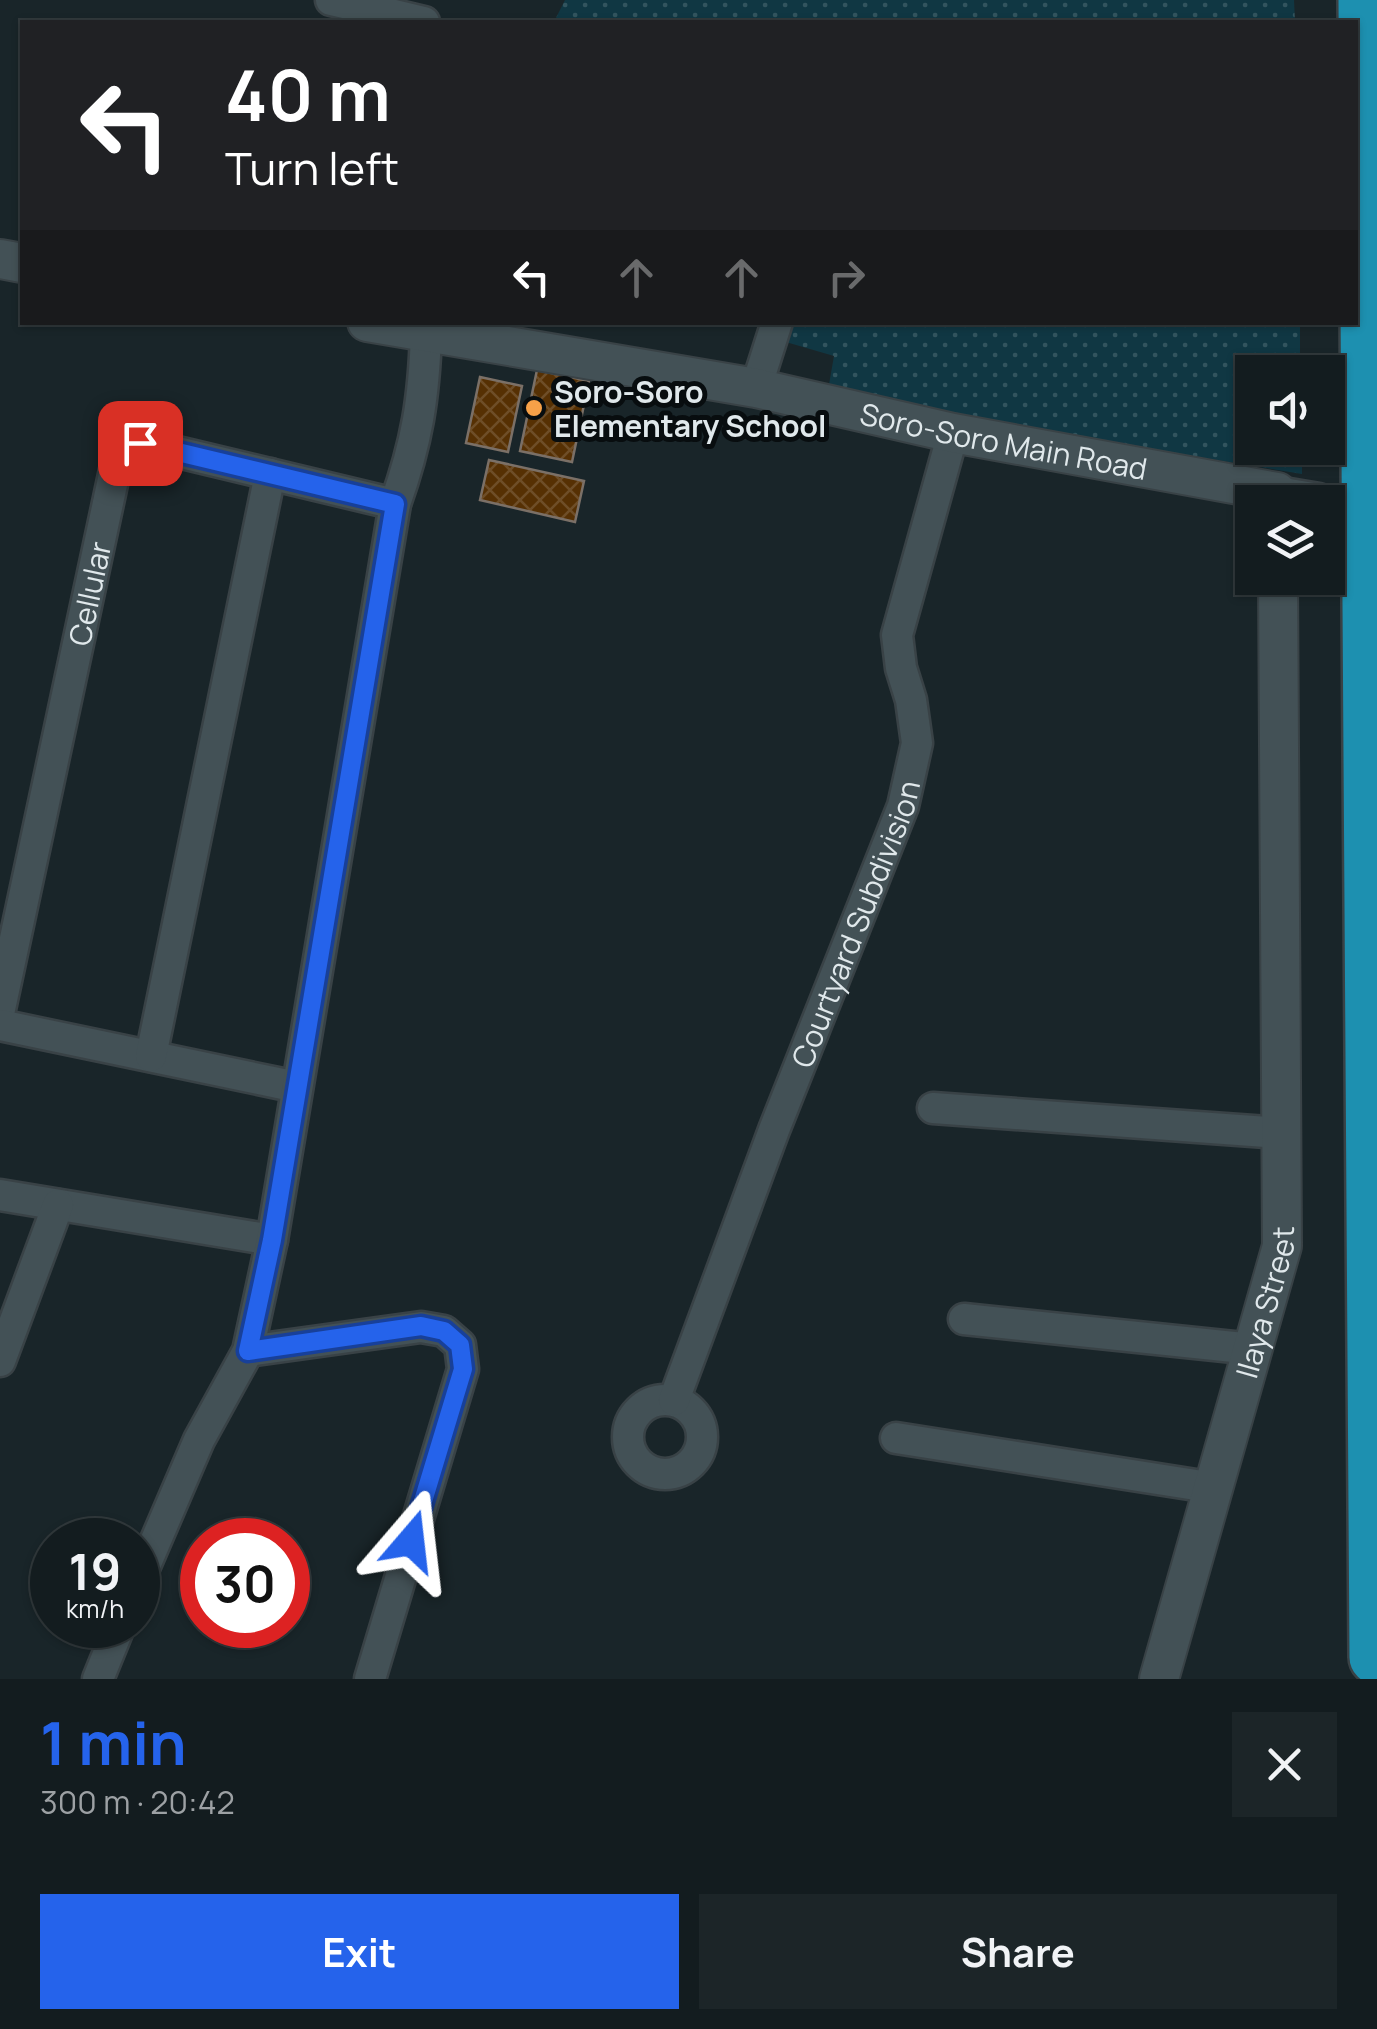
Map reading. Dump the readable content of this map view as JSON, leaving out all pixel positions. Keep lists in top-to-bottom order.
{
  "streets": {
    "street": [
      "Soro-Soro Main Road",
      "Cellular",
      "Courtyard Subdivision",
      "Ilaya Street"
    ]
  },
  "crossings": [
    ["Soro-Soro Main Road", "Courtyard Subdivision"]
  ],
  "places": ["Soro-Soro Elementary School"],
  "page": {
    "turn": ["40 m", "Turn left"],
    "speed": "19 km/h",
    "limit": "30",
    "heading": ["1 min", "300 m · 20:42"],
    "buttons": ["Exit", "Share"]
  }
}
